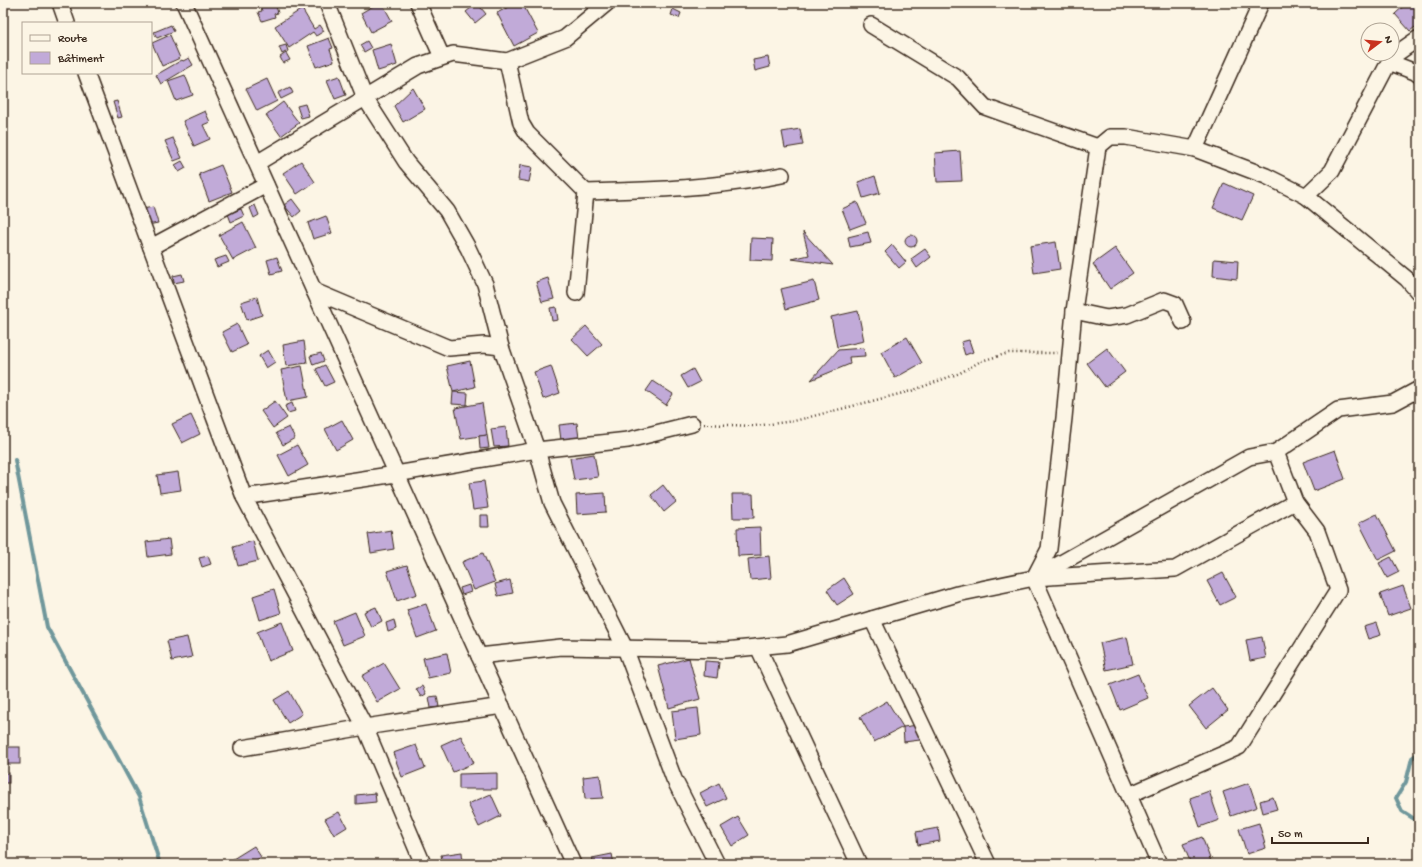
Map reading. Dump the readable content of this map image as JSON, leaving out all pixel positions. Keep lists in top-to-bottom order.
{
  "legend": ["Route", "Bâtiment"],
  "scale_bar": "50 m",
  "north": "right"
}
